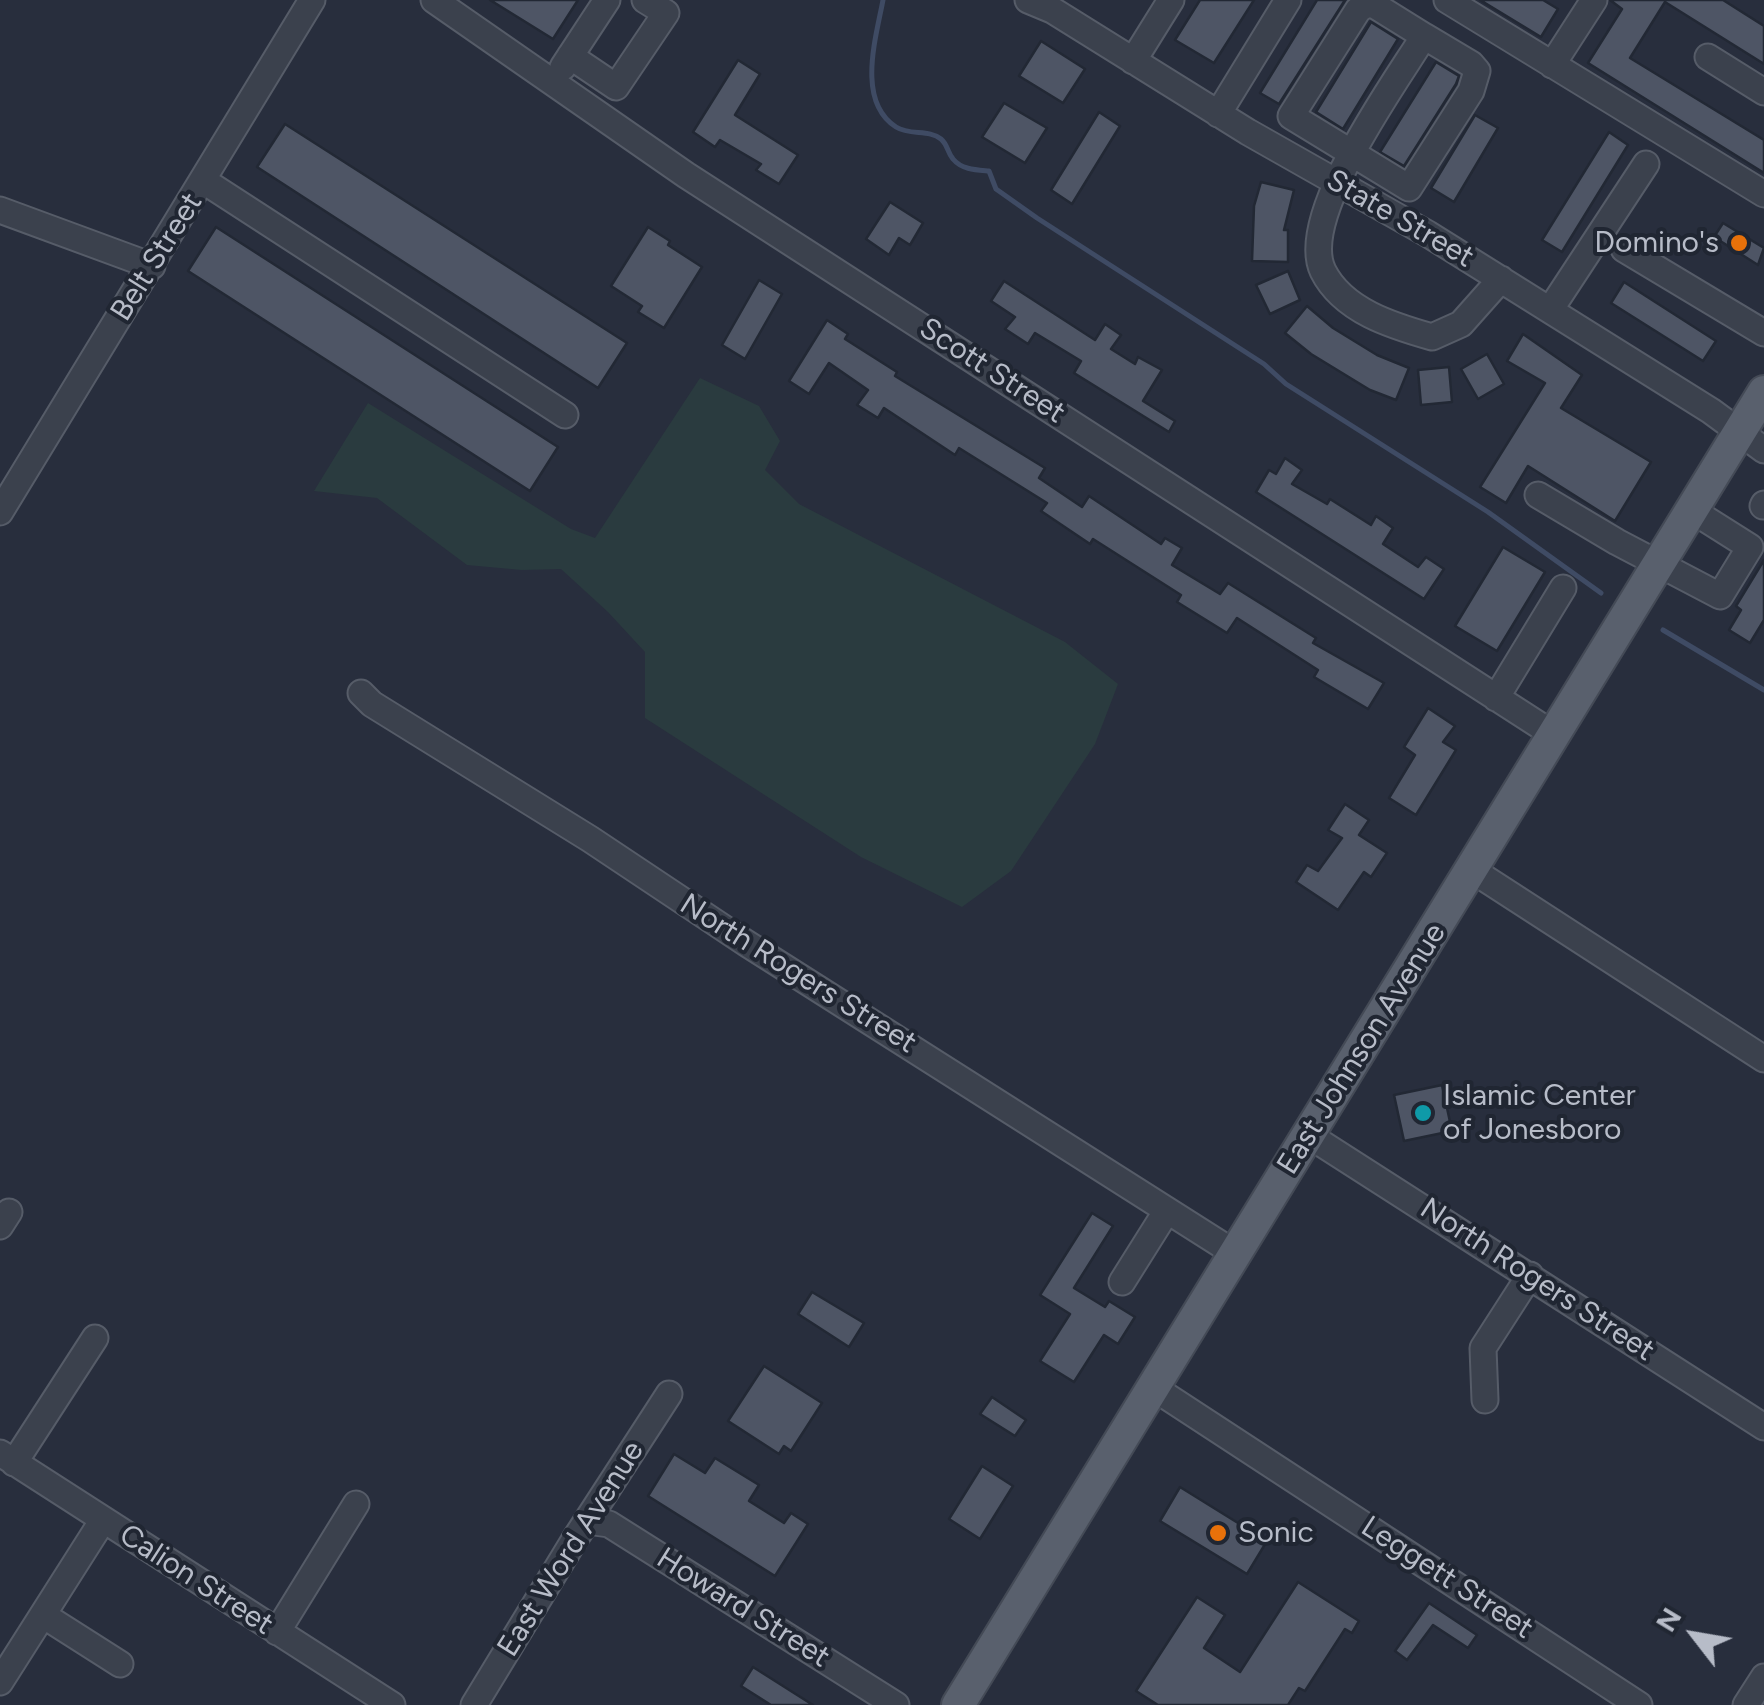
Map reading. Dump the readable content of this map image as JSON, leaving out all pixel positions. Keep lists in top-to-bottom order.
{
  "streets": {
    "main road": ["East Johnson Avenue"],
    "street": [
      "State Street",
      "Belt Street",
      "Scott Street",
      "North Rogers Street",
      "East Word Avenue",
      "Leggett Street",
      "Calion Street",
      "Howard Street"
    ]
  },
  "crossings": [
    ["State Street", "East Johnson Avenue"],
    ["Scott Street", "East Johnson Avenue"],
    ["North Rogers Street", "East Johnson Avenue"],
    ["East Johnson Avenue", "Leggett Street"],
    ["East Word Avenue", "Howard Street"]
  ],
  "places": ["Domino's", "Islamic Center of Jonesboro", "Sonic"],
  "north": "top left"
}
